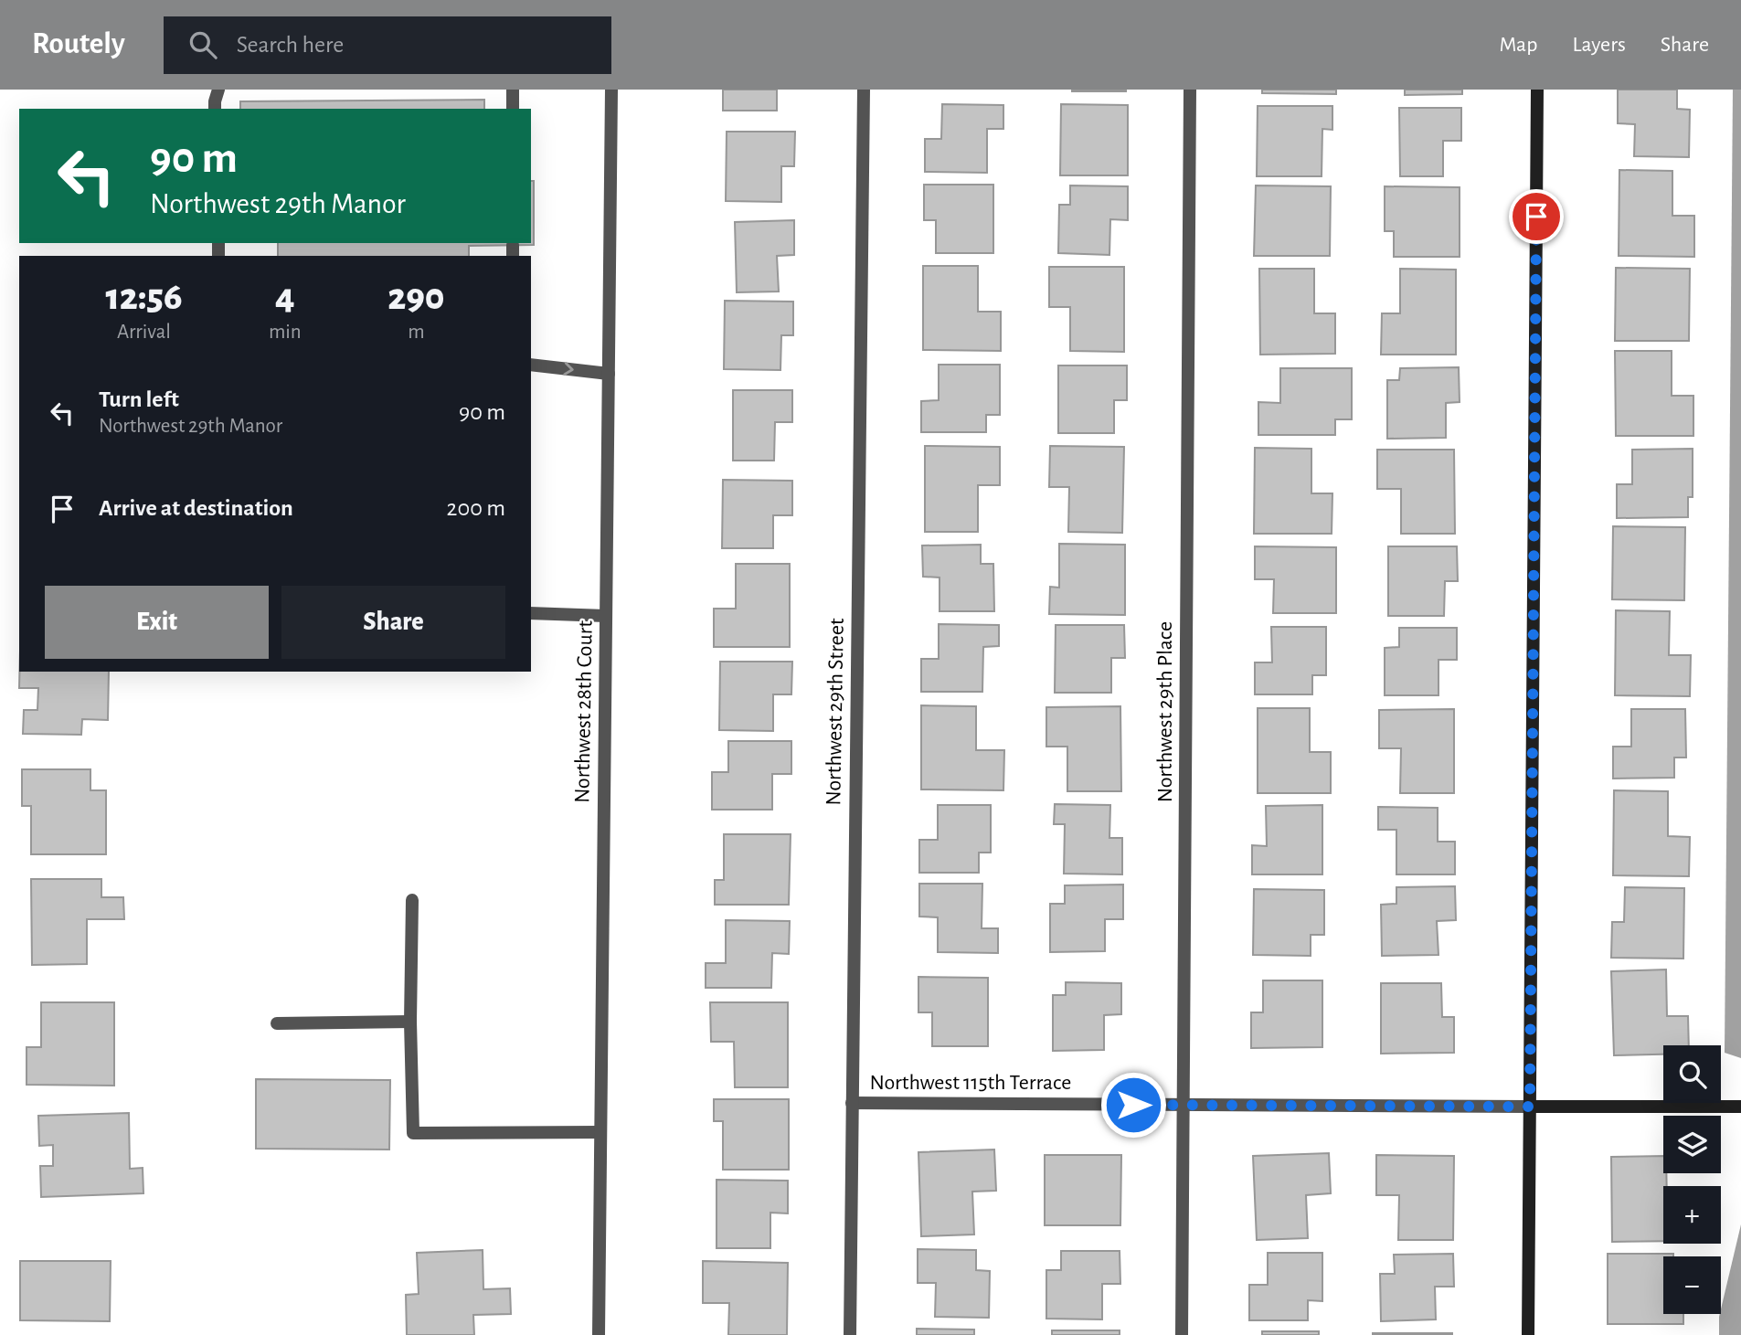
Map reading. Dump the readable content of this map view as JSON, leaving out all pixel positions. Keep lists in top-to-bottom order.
{
  "streets": {
    "street": [
      "Northwest 28th Court",
      "Northwest 29th Street",
      "Northwest 29th Place",
      "Northwest 115th Terrace"
    ]
  },
  "crossings": [
    ["Northwest 29th Street", "Northwest 115th Terrace"],
    ["Northwest 29th Place", "Northwest 115th Terrace"]
  ],
  "page": {
    "header": "Routely",
    "search": "Search here",
    "nav": ["Map", "Layers", "Share"],
    "turn": ["90 m", "Northwest 29th Manor"],
    "eta": [
      "12:56",
      "Arrival",
      "4",
      "min",
      "290",
      "m"
    ],
    "list": [
      {
        "name": "Turn left",
        "note": "Northwest 29th Manor",
        "value": "90 m"
      },
      {
        "name": "Arrive at destination",
        "value": "200 m"
      }
    ],
    "buttons": ["Exit", "Share"],
    "map_buttons": ["+", "−"]
  }
}
